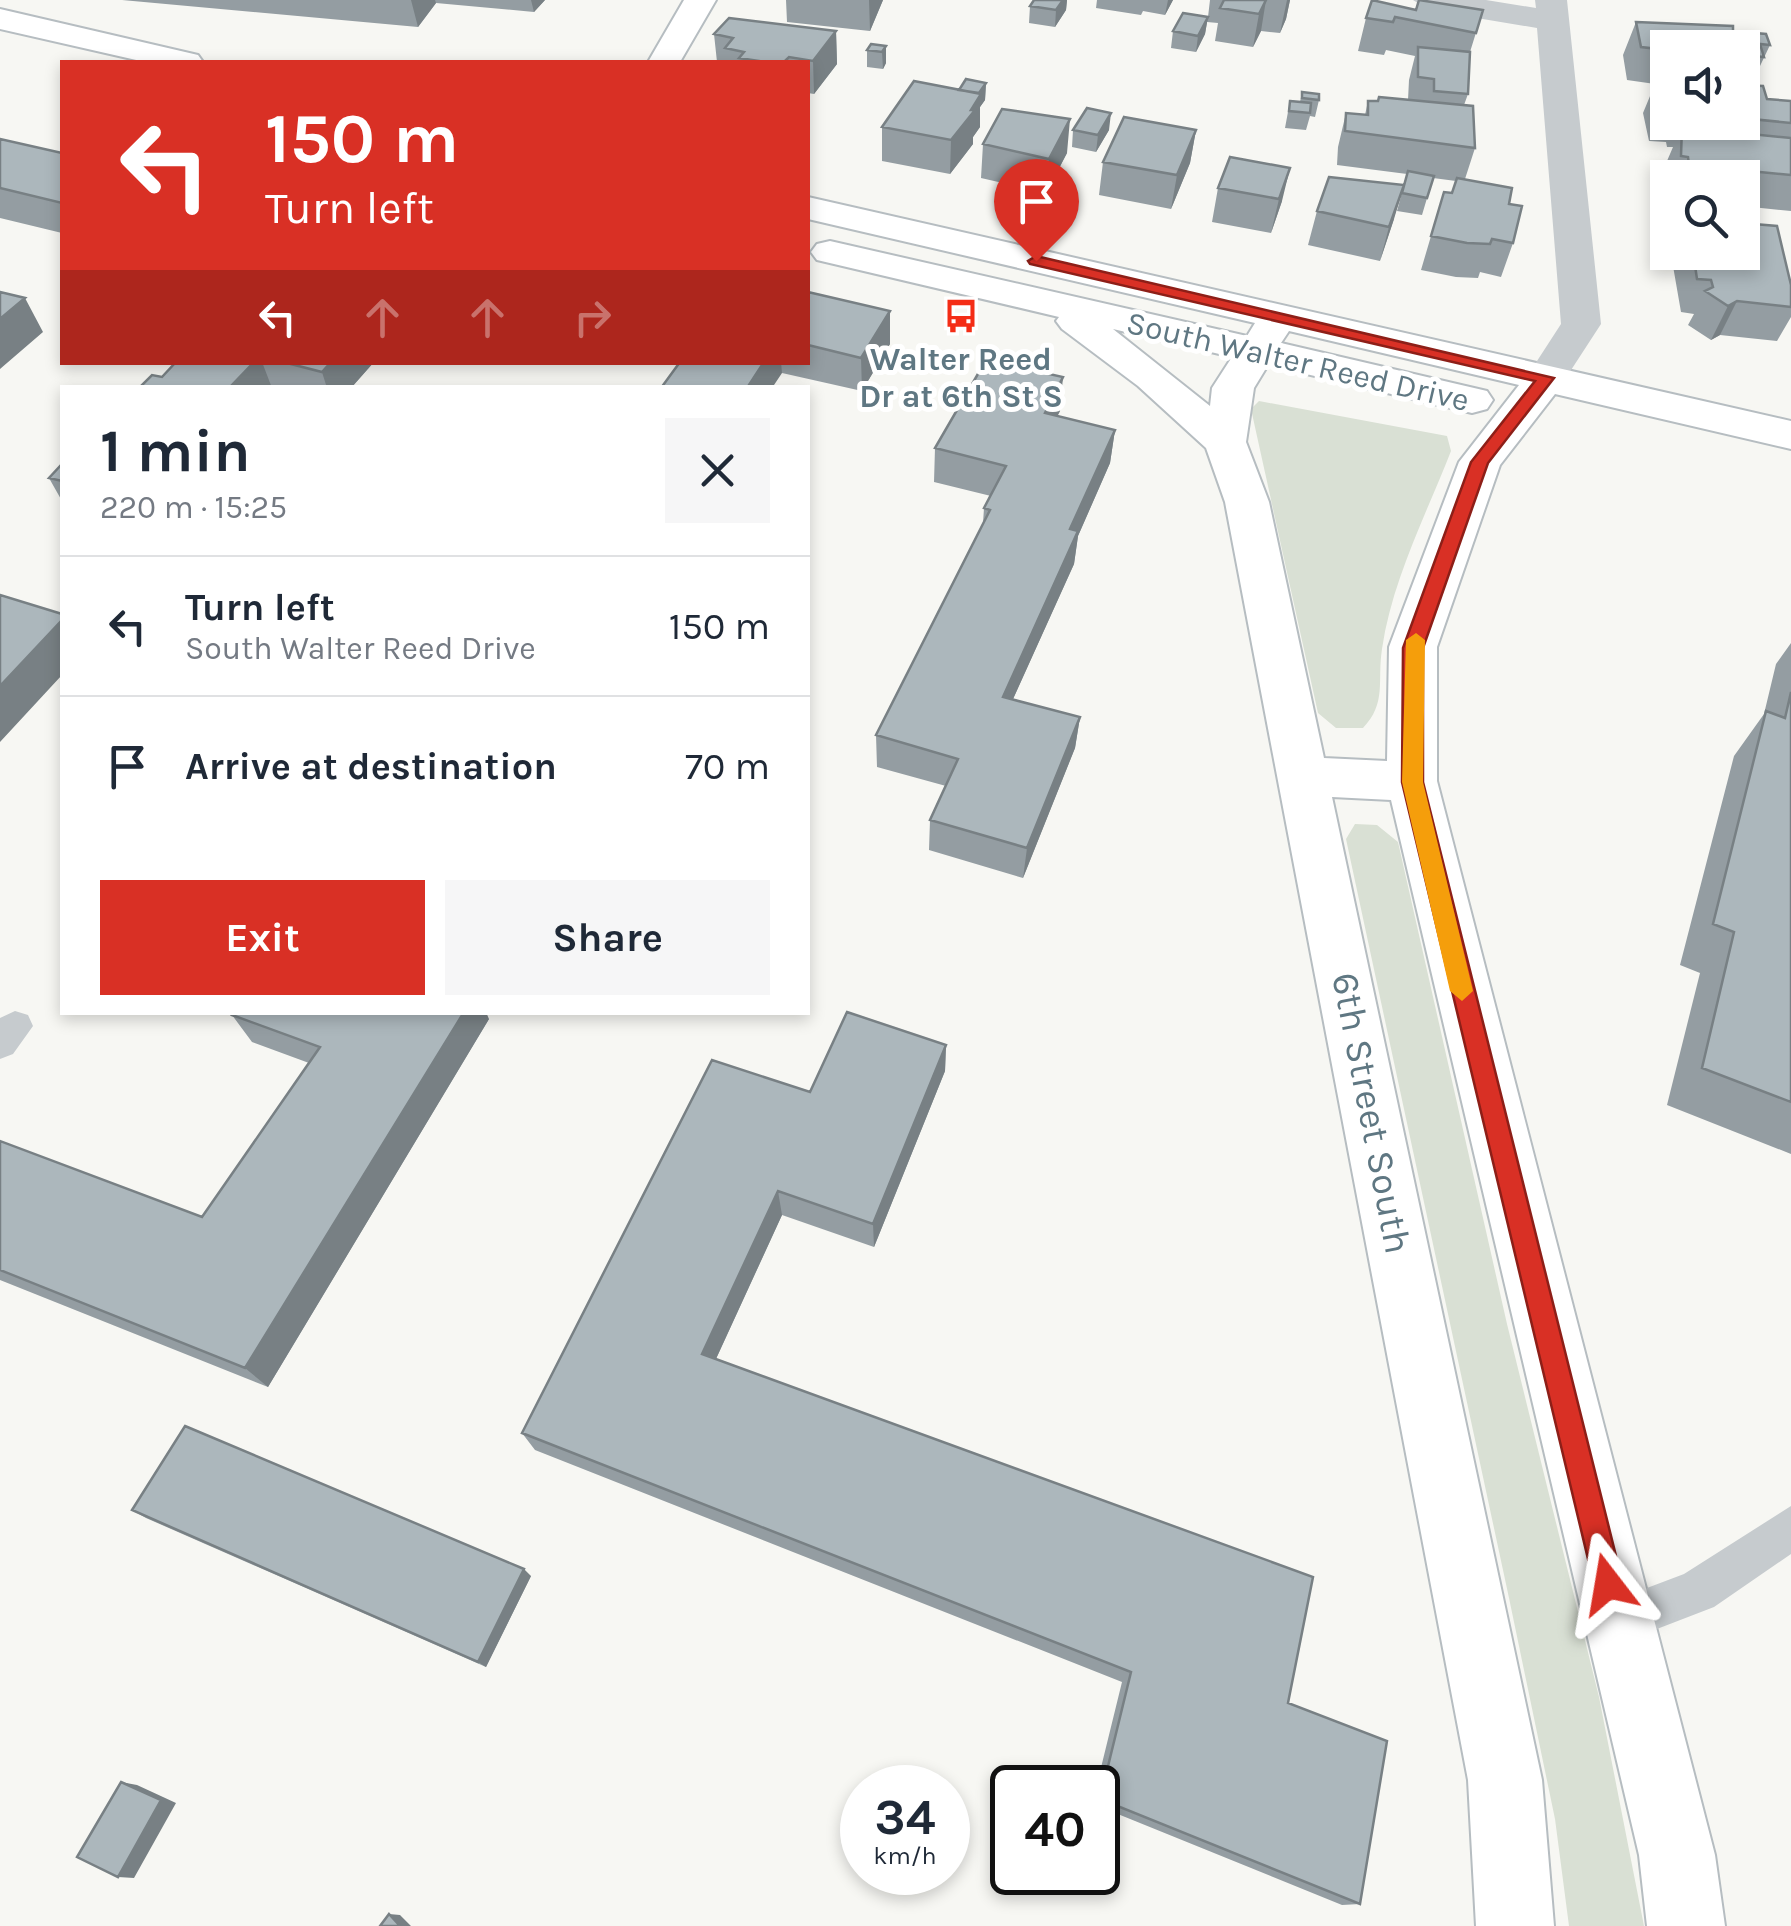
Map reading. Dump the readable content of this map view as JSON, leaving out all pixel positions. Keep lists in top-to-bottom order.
{
  "streets": {
    "street": ["South Walter Reed Drive", "6th Street South"]
  },
  "places": {
    "bus stop": ["Walter Reed Dr at 6th St S"]
  },
  "page": {
    "turn": ["150 m", "Turn left"],
    "heading": ["1 min", "220 m · 15:25"],
    "list": [
      {
        "name": "Turn left",
        "note": "South Walter Reed Drive",
        "value": "150 m"
      },
      {
        "name": "Arrive at destination",
        "value": "70 m"
      }
    ],
    "buttons": ["Exit", "Share"],
    "speed": "34 km/h",
    "limit": "40"
  }
}
